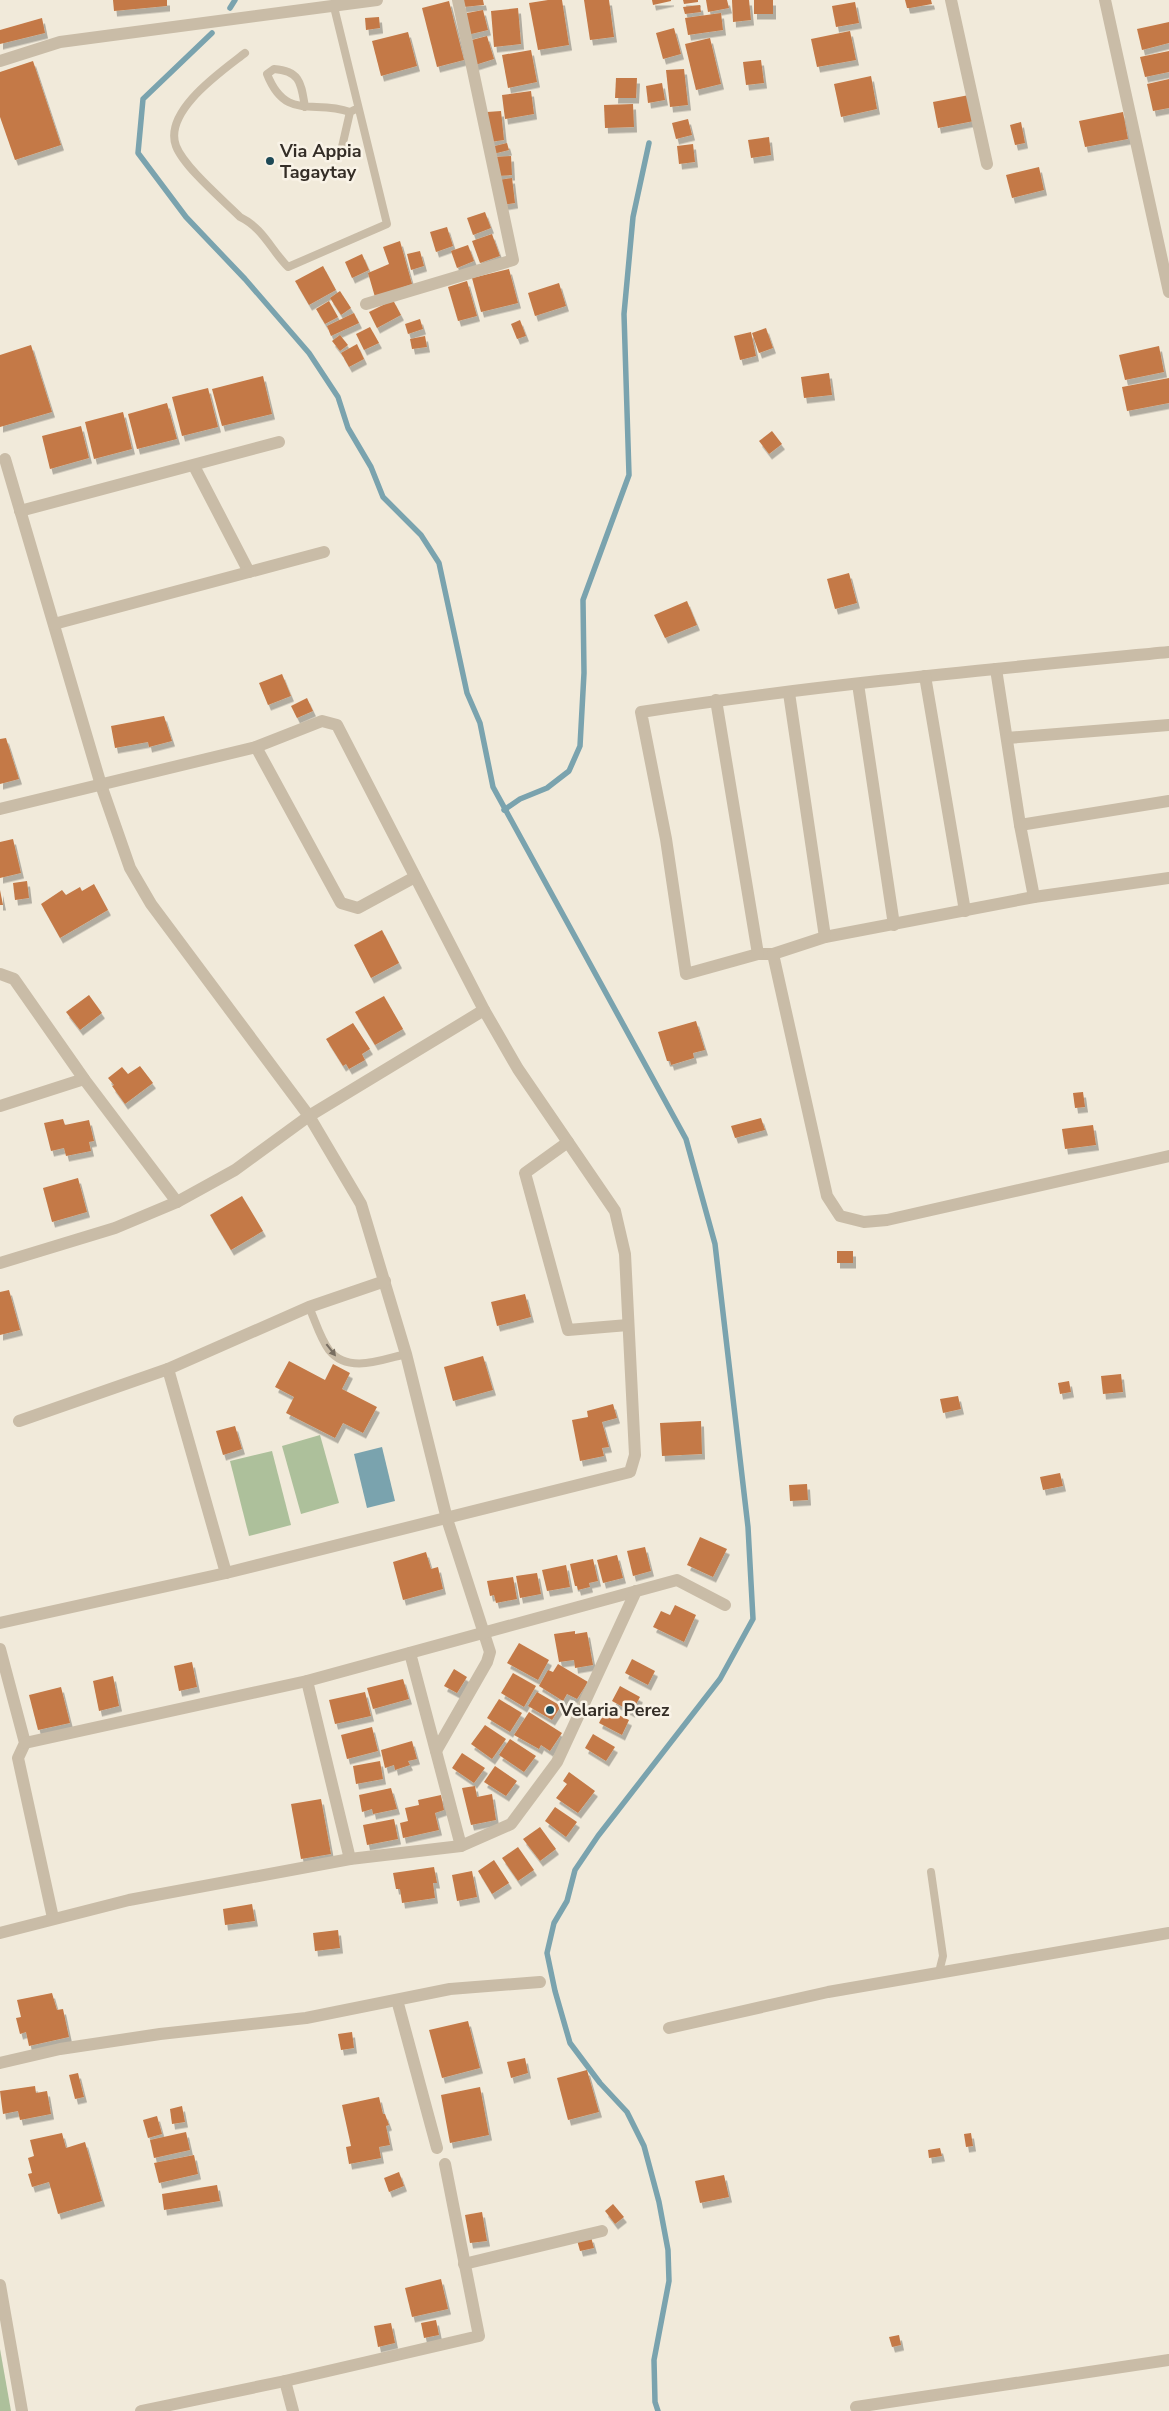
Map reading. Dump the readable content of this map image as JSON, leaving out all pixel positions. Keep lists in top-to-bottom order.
{
  "places": ["Via Appia Tagaytay", "Velaria Perez"]
}
